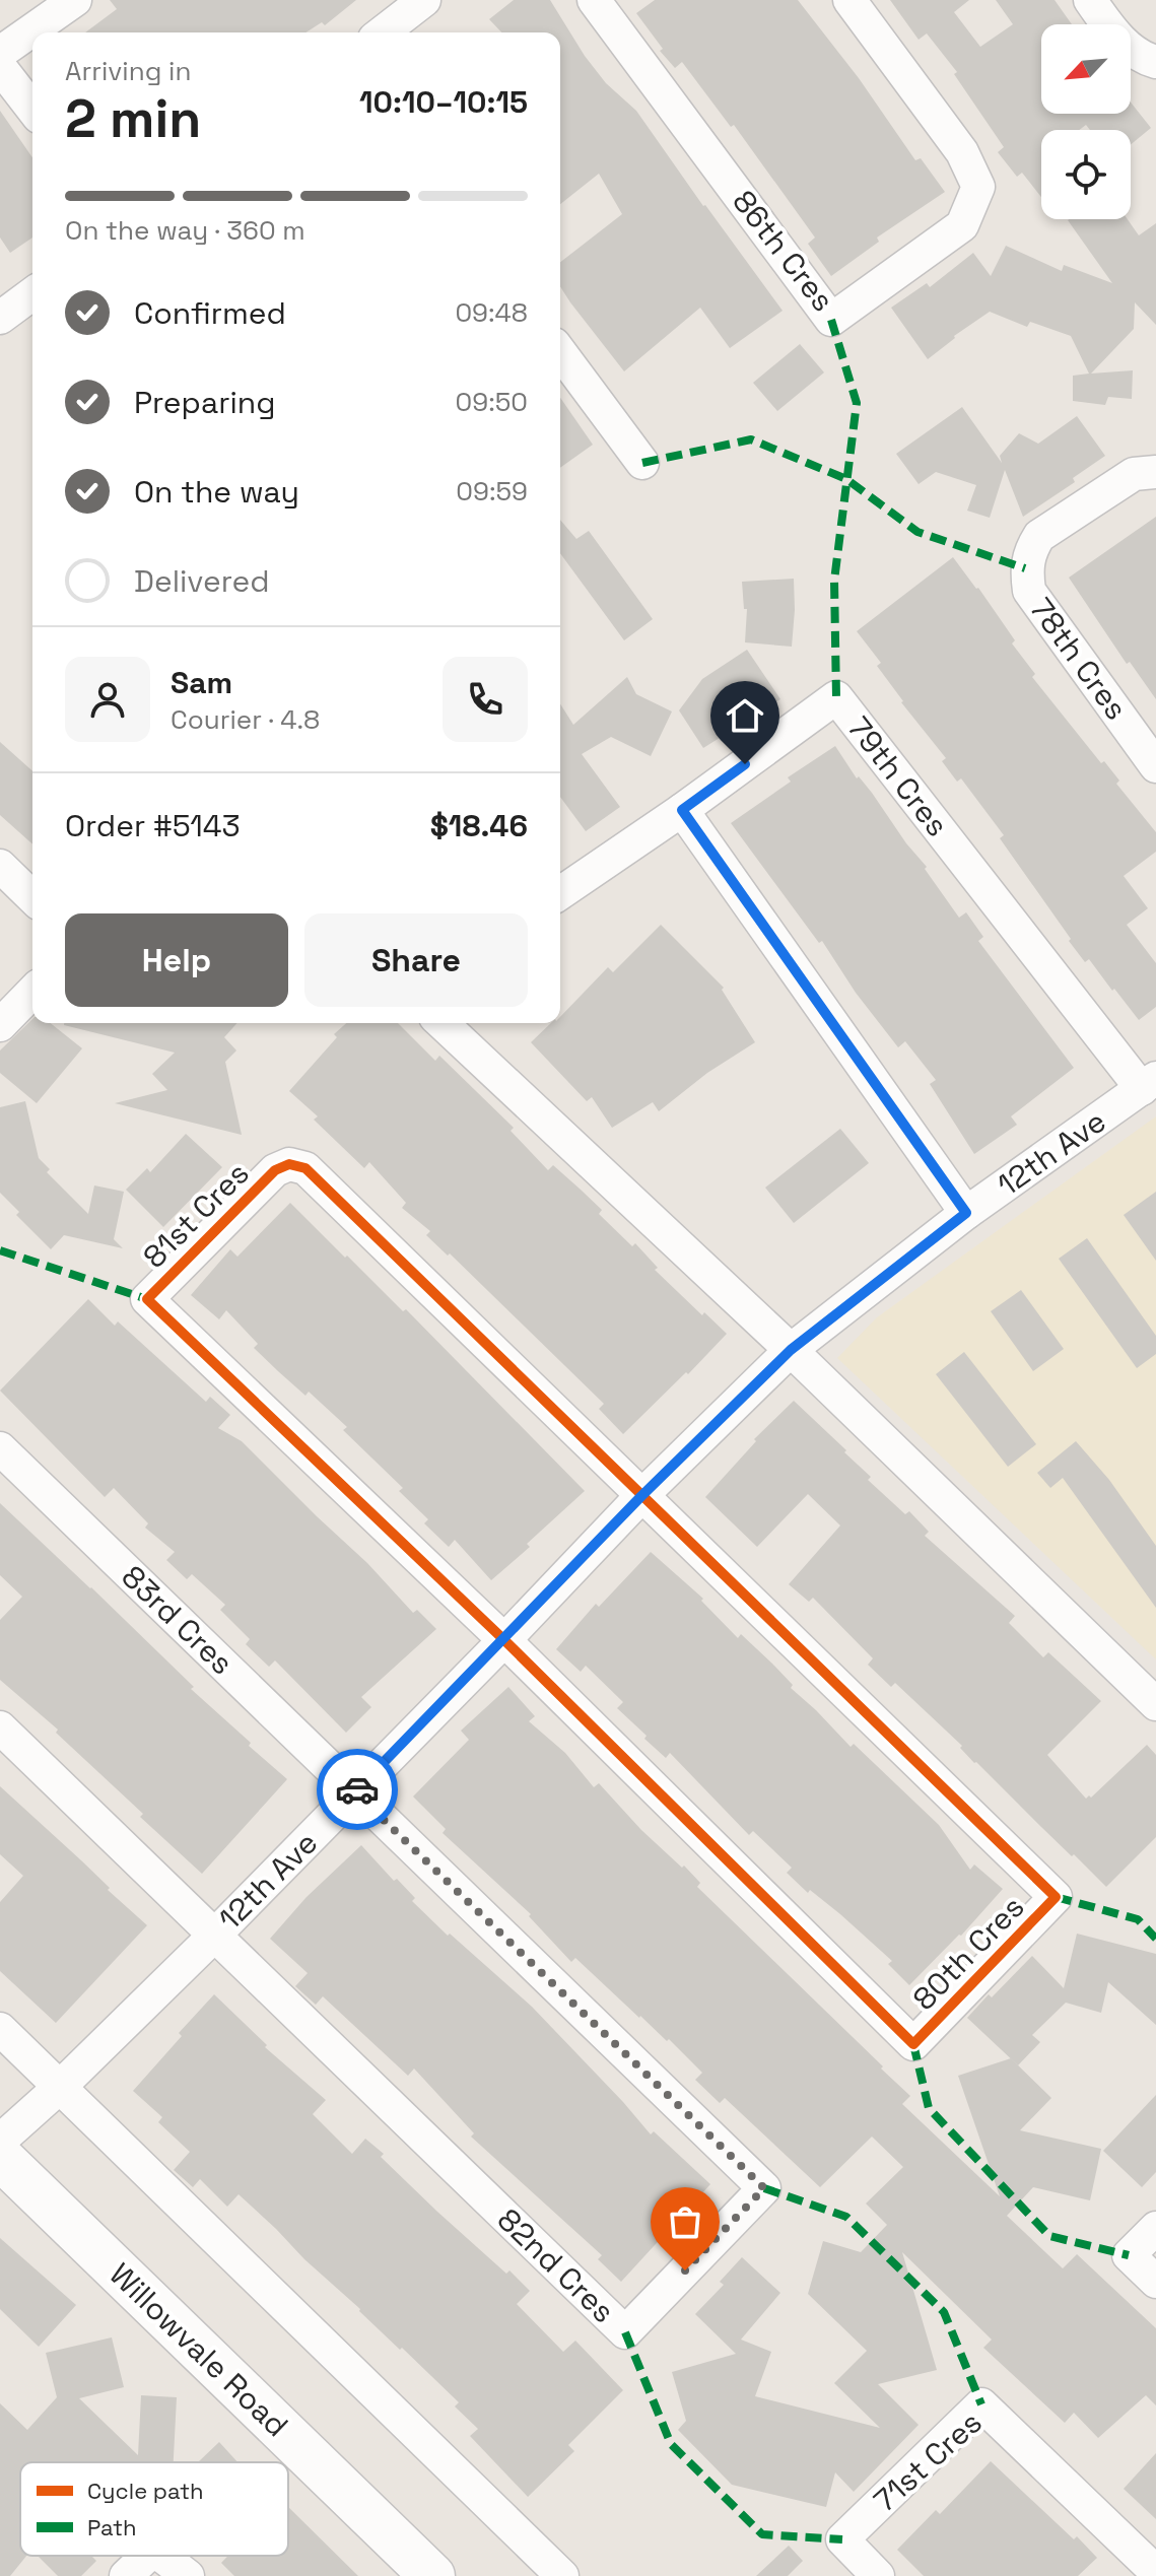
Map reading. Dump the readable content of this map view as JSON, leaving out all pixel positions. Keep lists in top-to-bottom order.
{
  "streets": {
    "street": [
      "86th Cres",
      "78th Cres",
      "79th Cres",
      "12th Ave",
      "81st Cres",
      "83rd Cres",
      "80th Cres",
      "82nd Cres",
      "Willowvale Road",
      "71st Cres"
    ]
  },
  "crossings": [
    ["79th Cres", "12th Ave"],
    ["12th Ave", "81st Cres"],
    ["12th Ave", "83rd Cres"],
    ["12th Ave", "80th Cres"],
    ["12th Ave", "82nd Cres"],
    ["81st Cres", "80th Cres"],
    ["83rd Cres", "82nd Cres"]
  ],
  "legend": ["Cycle path", "Path"],
  "north": "bottom left",
  "page": {
    "heading": ["2 min", "Arriving in", "10:10–10:15"],
    "panel": [
      "Sam",
      "Courier · 4.8",
      "Order #5143",
      "$18.46"
    ],
    "bar": "On the way · 360 m",
    "list": [
      ["Confirmed", "09:48"],
      ["Preparing", "09:50"],
      ["On the way", "09:59"],
      "Delivered"
    ],
    "buttons": ["Help", "Share"]
  }
}
